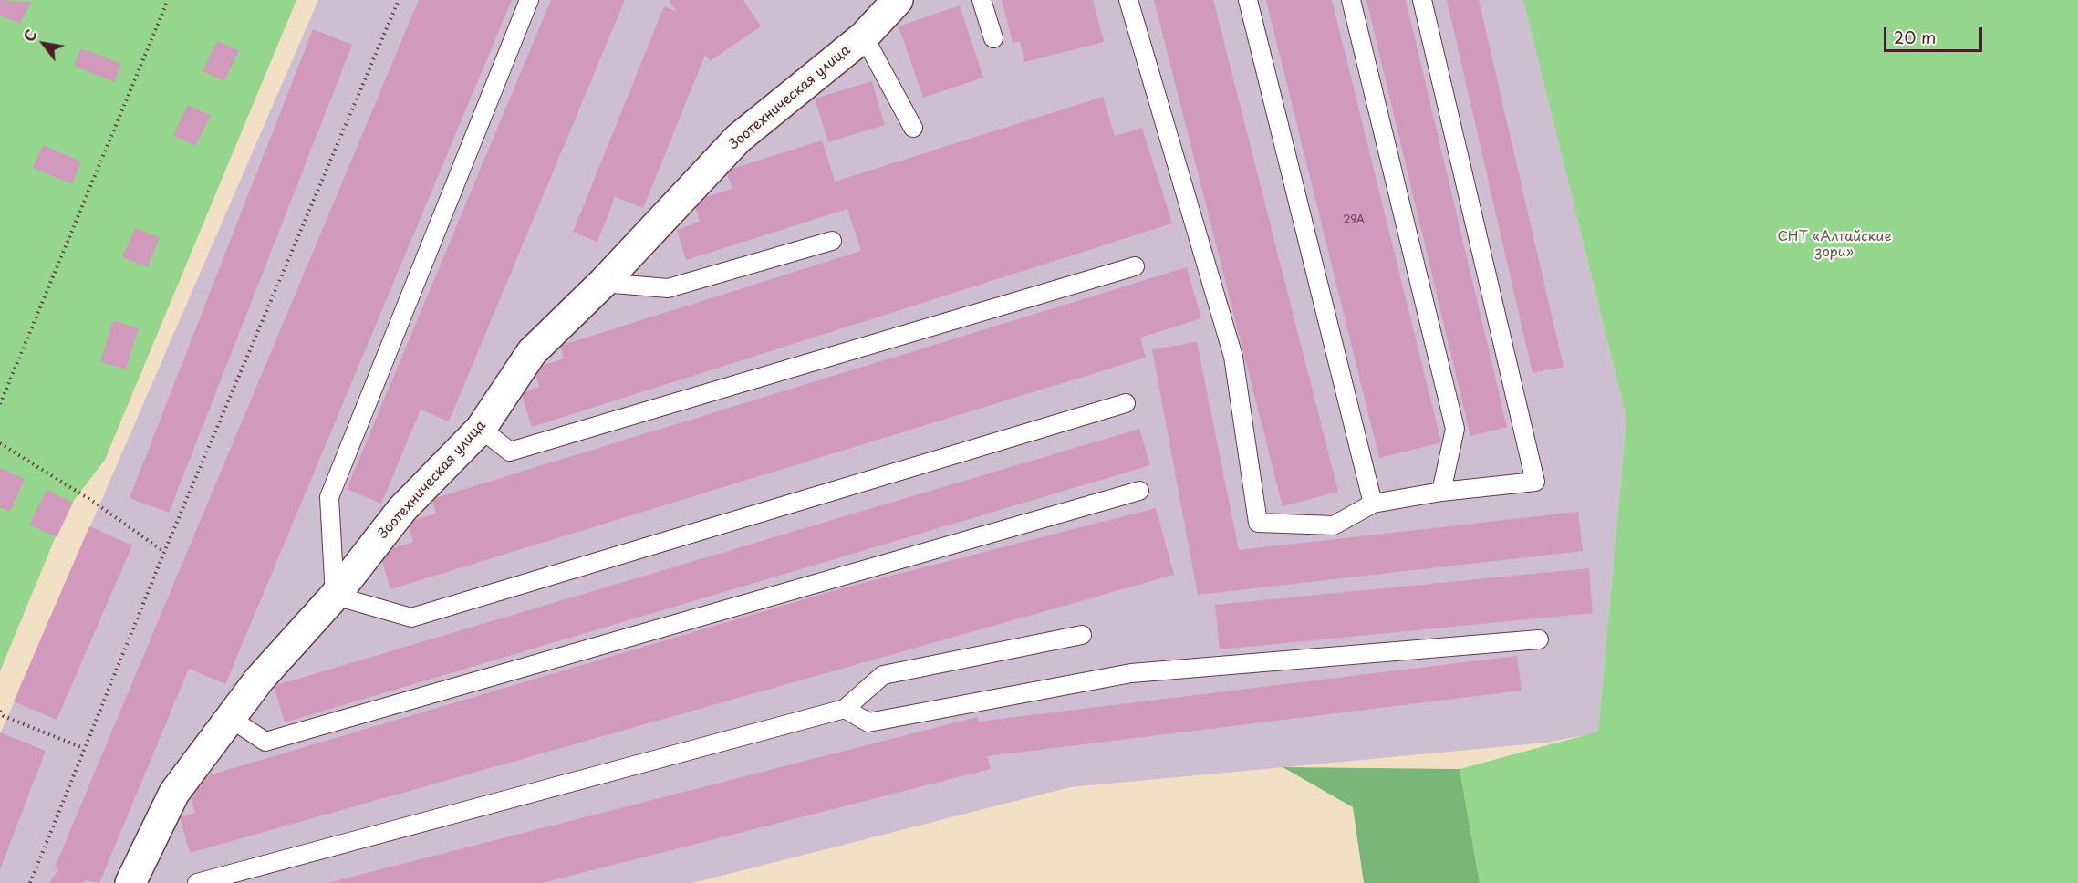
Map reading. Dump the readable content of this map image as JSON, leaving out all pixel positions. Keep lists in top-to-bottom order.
{
  "streets": {
    "street": ["Зоотехническая улица"]
  },
  "parks": ["СНТ «Алтайские зори»"],
  "house_numbers": ["29А"],
  "scale_bar": "20 m",
  "north": "top left"
}
